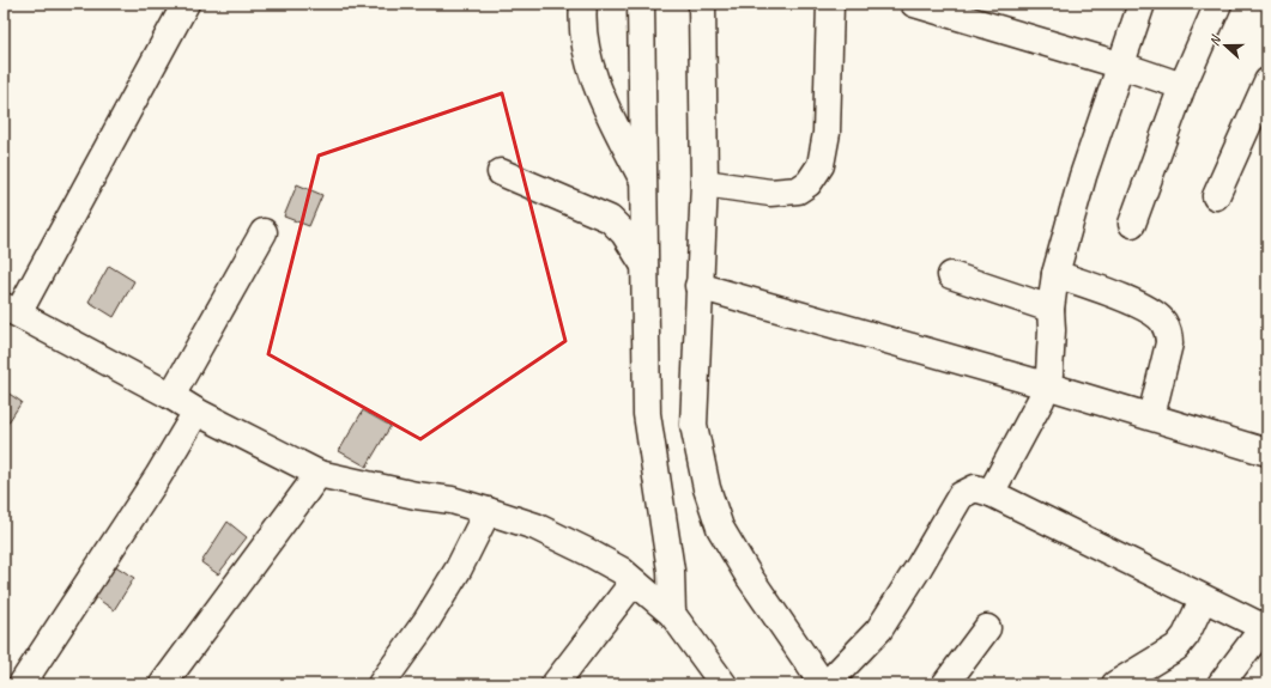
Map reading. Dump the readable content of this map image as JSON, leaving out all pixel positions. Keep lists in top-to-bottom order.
{
  "north": "left"
}
